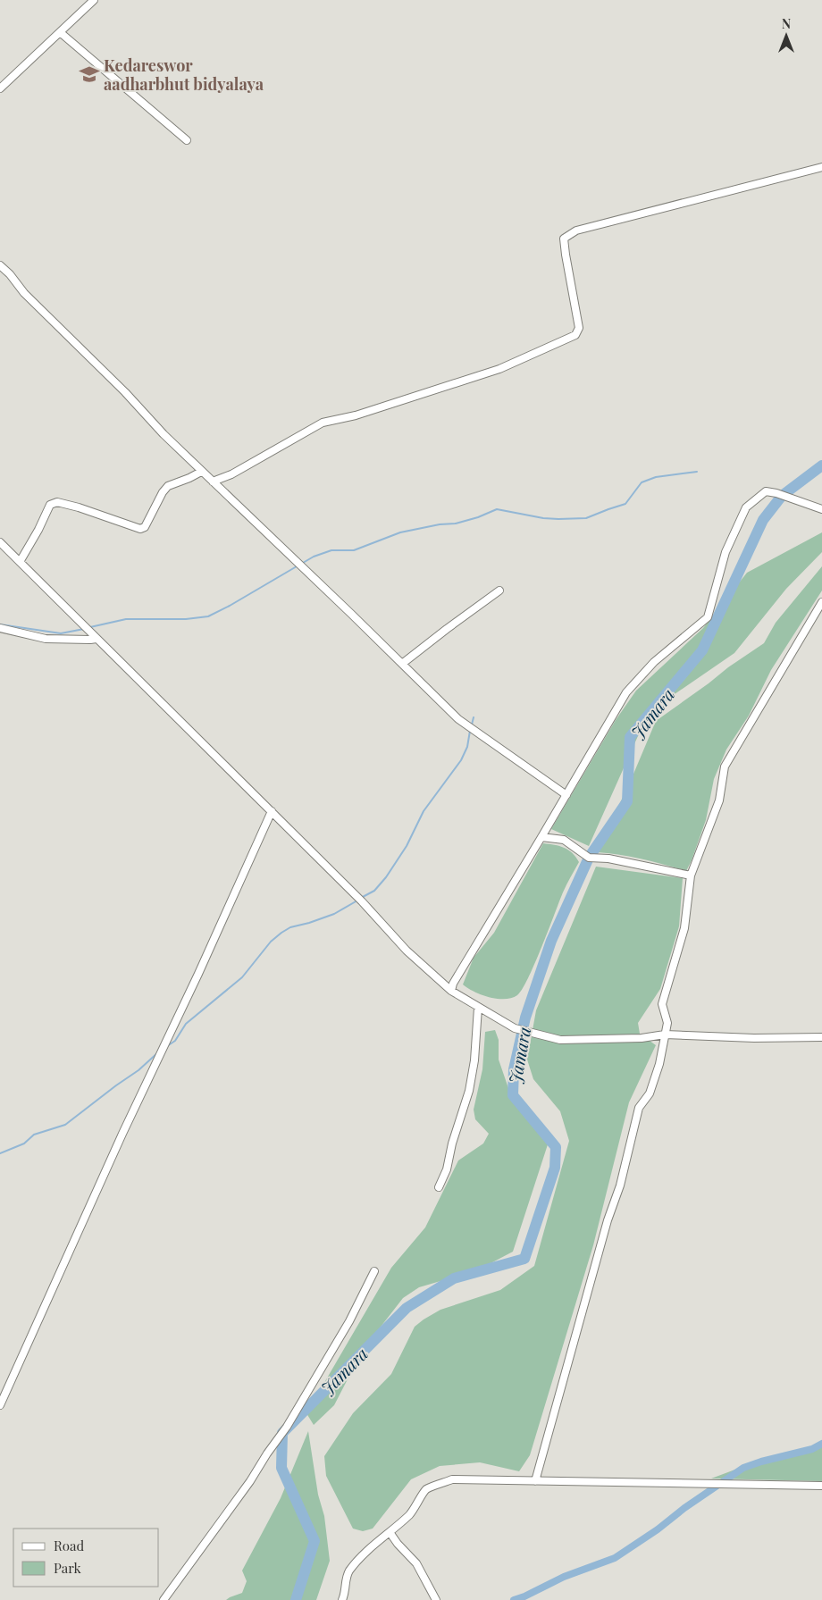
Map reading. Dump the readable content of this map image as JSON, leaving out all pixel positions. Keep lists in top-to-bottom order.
{
  "water": ["Jamara"],
  "places": {
    "school or university": ["Kedareswor aadharbhut bidyalaya"]
  },
  "legend": ["Road", "Park"],
  "north": "top"
}
